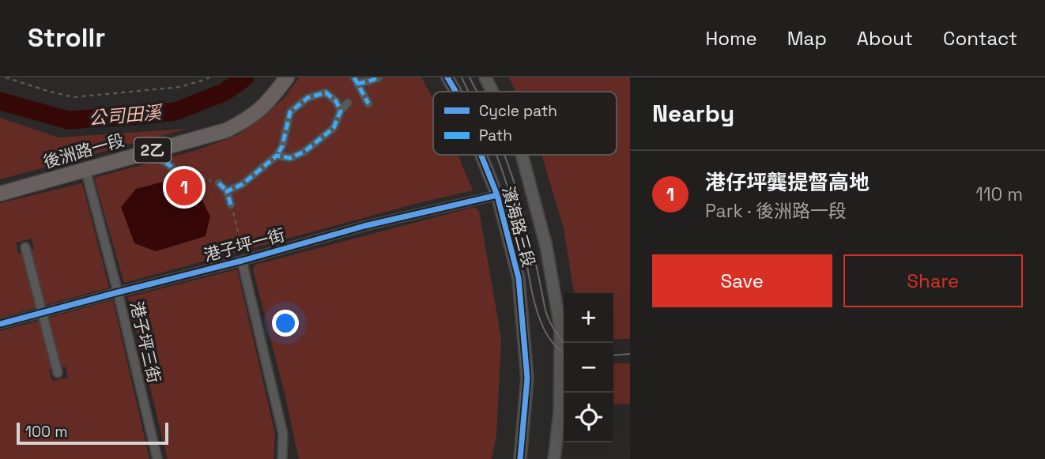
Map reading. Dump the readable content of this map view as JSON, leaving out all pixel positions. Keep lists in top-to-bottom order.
{
  "streets": {
    "main road": ["2乙", "後洲路一段"],
    "street": ["濱海路三段", "港子坪一街", "港子坪三街"]
  },
  "crossings": [
    ["後洲路一段", "港子坪三街"],
    ["濱海路三段", "港子坪一街"],
    ["港子坪一街", "港子坪三街"]
  ],
  "water": ["公司田溪"],
  "legend": ["Cycle path", "Path"],
  "scale_bar": "100 m",
  "page": {
    "header": "Strollr",
    "nav": [
      "Home",
      "Map",
      "About",
      "Contact"
    ],
    "heading": "Nearby",
    "list": [
      {
        "mark": "1",
        "name": "港仔坪龔提督高地",
        "note": "Park · 後洲路一段",
        "value": "110 m"
      }
    ],
    "pins": "1",
    "buttons": ["Save", "Share"],
    "map_buttons": ["+", "−"],
    "scale": "100 m"
  }
}
